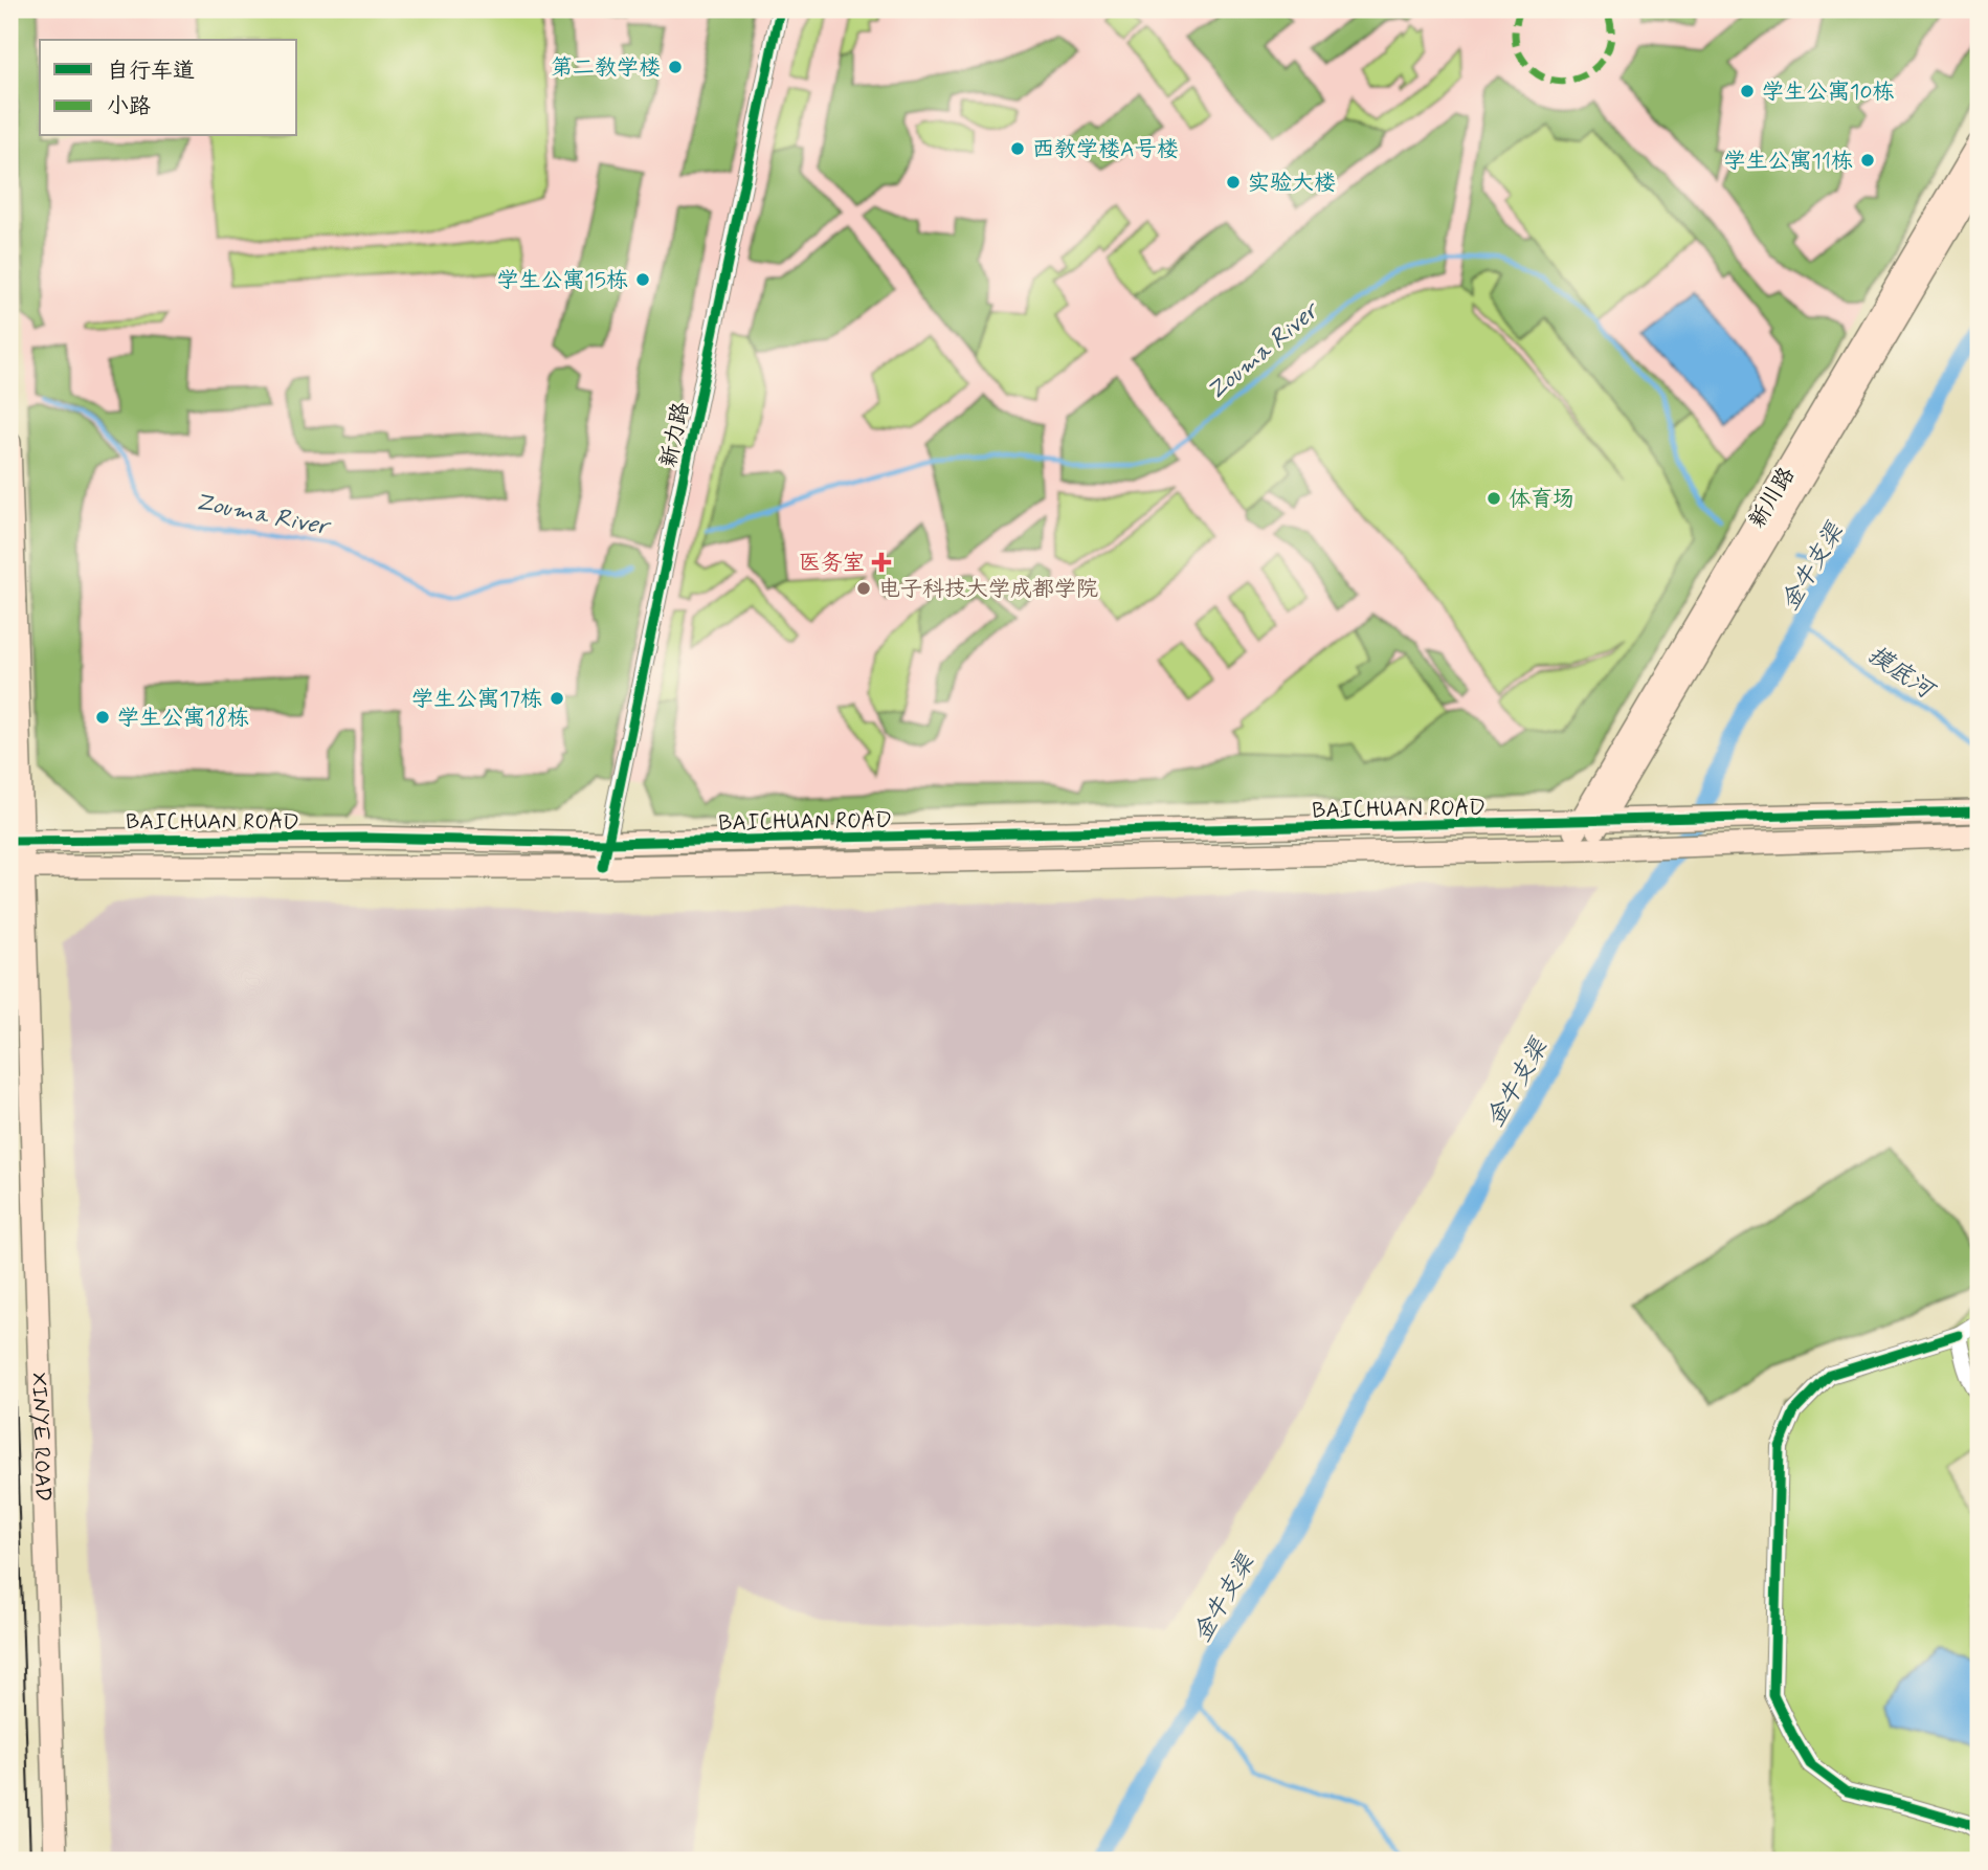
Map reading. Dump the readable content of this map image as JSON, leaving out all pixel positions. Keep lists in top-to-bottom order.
{
  "streets": {
    "street": [
      "新力路",
      "新川路",
      "BAICHUAN ROAD",
      "XINYE ROAD"
    ]
  },
  "crossings": [
    ["新力路", "BAICHUAN ROAD"],
    ["新川路", "BAICHUAN ROAD"],
    ["BAICHUAN ROAD", "XINYE ROAD"]
  ],
  "water": ["Zouma River", "金牛支渠", "摸底河"],
  "places": {
    "other": [
      "第二教学楼",
      "学生公寓10栋",
      "西教学楼A号楼",
      "学生公寓11栋",
      "实验大楼",
      "学生公寓15栋",
      "体育场",
      "电子科技大学成都学院",
      "学生公寓17栋",
      "学生公寓18栋"
    ],
    "health": ["医务室"]
  },
  "legend": ["自行车道", "小路"]
}
